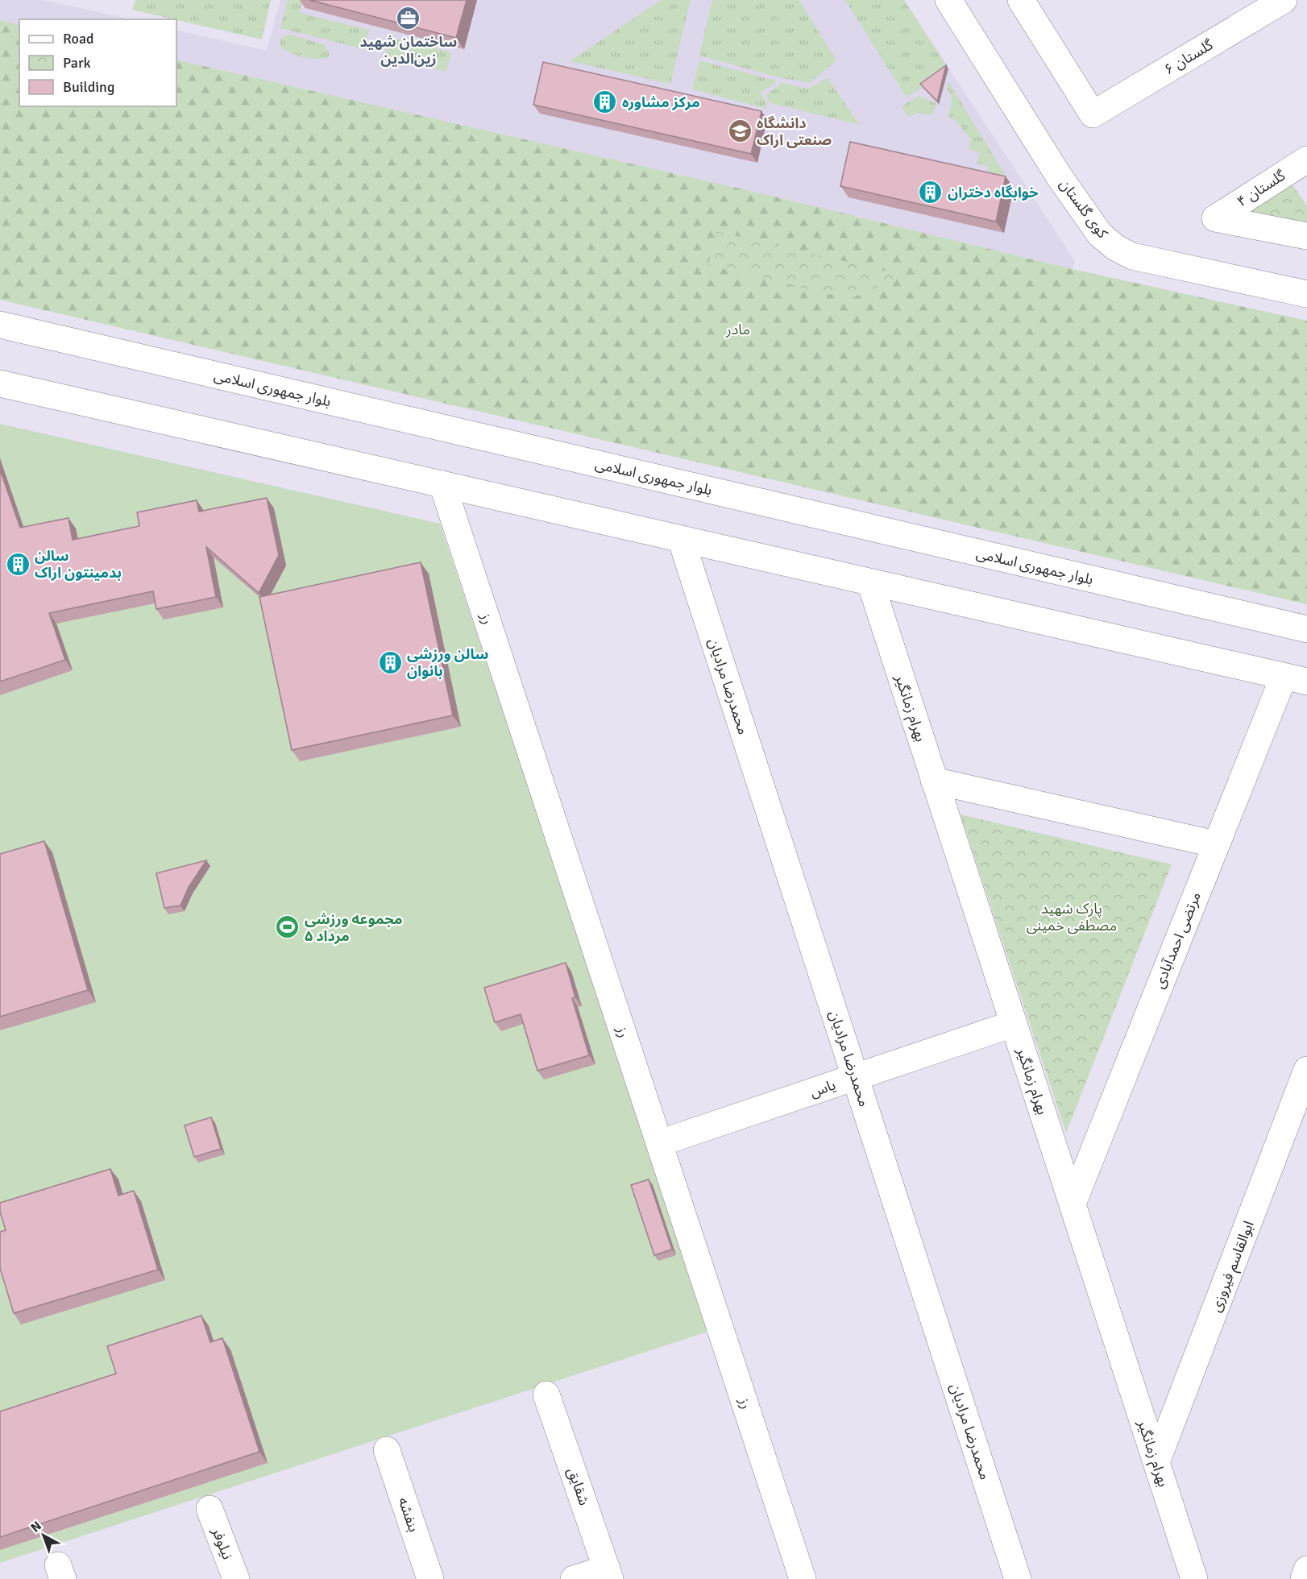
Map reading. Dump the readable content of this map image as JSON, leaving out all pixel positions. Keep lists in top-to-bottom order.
{
  "streets": {
    "street": [
      "گلستان ۶",
      "گلستان ۴",
      "کوی گلستان",
      "بلوار جمهوری اسلامی",
      "رز",
      "محمدرضا مرادیان",
      "بهرام زمانگیر",
      "مرتضی احمدآبادی",
      "یاس",
      "ابوالقاسم فیروزی",
      "شقایق",
      "بنفشه",
      "نیلوفر"
    ]
  },
  "crossings": [
    ["رز", "یاس"],
    ["محمدرضا مرادیان", "یاس"],
    ["بهرام زمانگیر", "مرتضی احمدآبادی"],
    ["بهرام زمانگیر", "یاس"],
    ["بهرام زمانگیر", "ابوالقاسم فیروزی"]
  ],
  "parks": ["مادر", "پارک شهید مصطفی خمینی"],
  "places": {
    "office": ["ساختمان شهید زین‌الدین"],
    "building": [
      "مرکز مشاوره",
      "خوابگاه دختران",
      "سالن بدمینتون اراک",
      "سالن ورزشی بانوان"
    ],
    "school or university": ["دانشگاه صنعتی اراک"],
    "sports": ["مجموعه ورزشی ۵ مرداد"]
  },
  "legend": ["Road", "Park", "Building"],
  "north": "top left"
}
